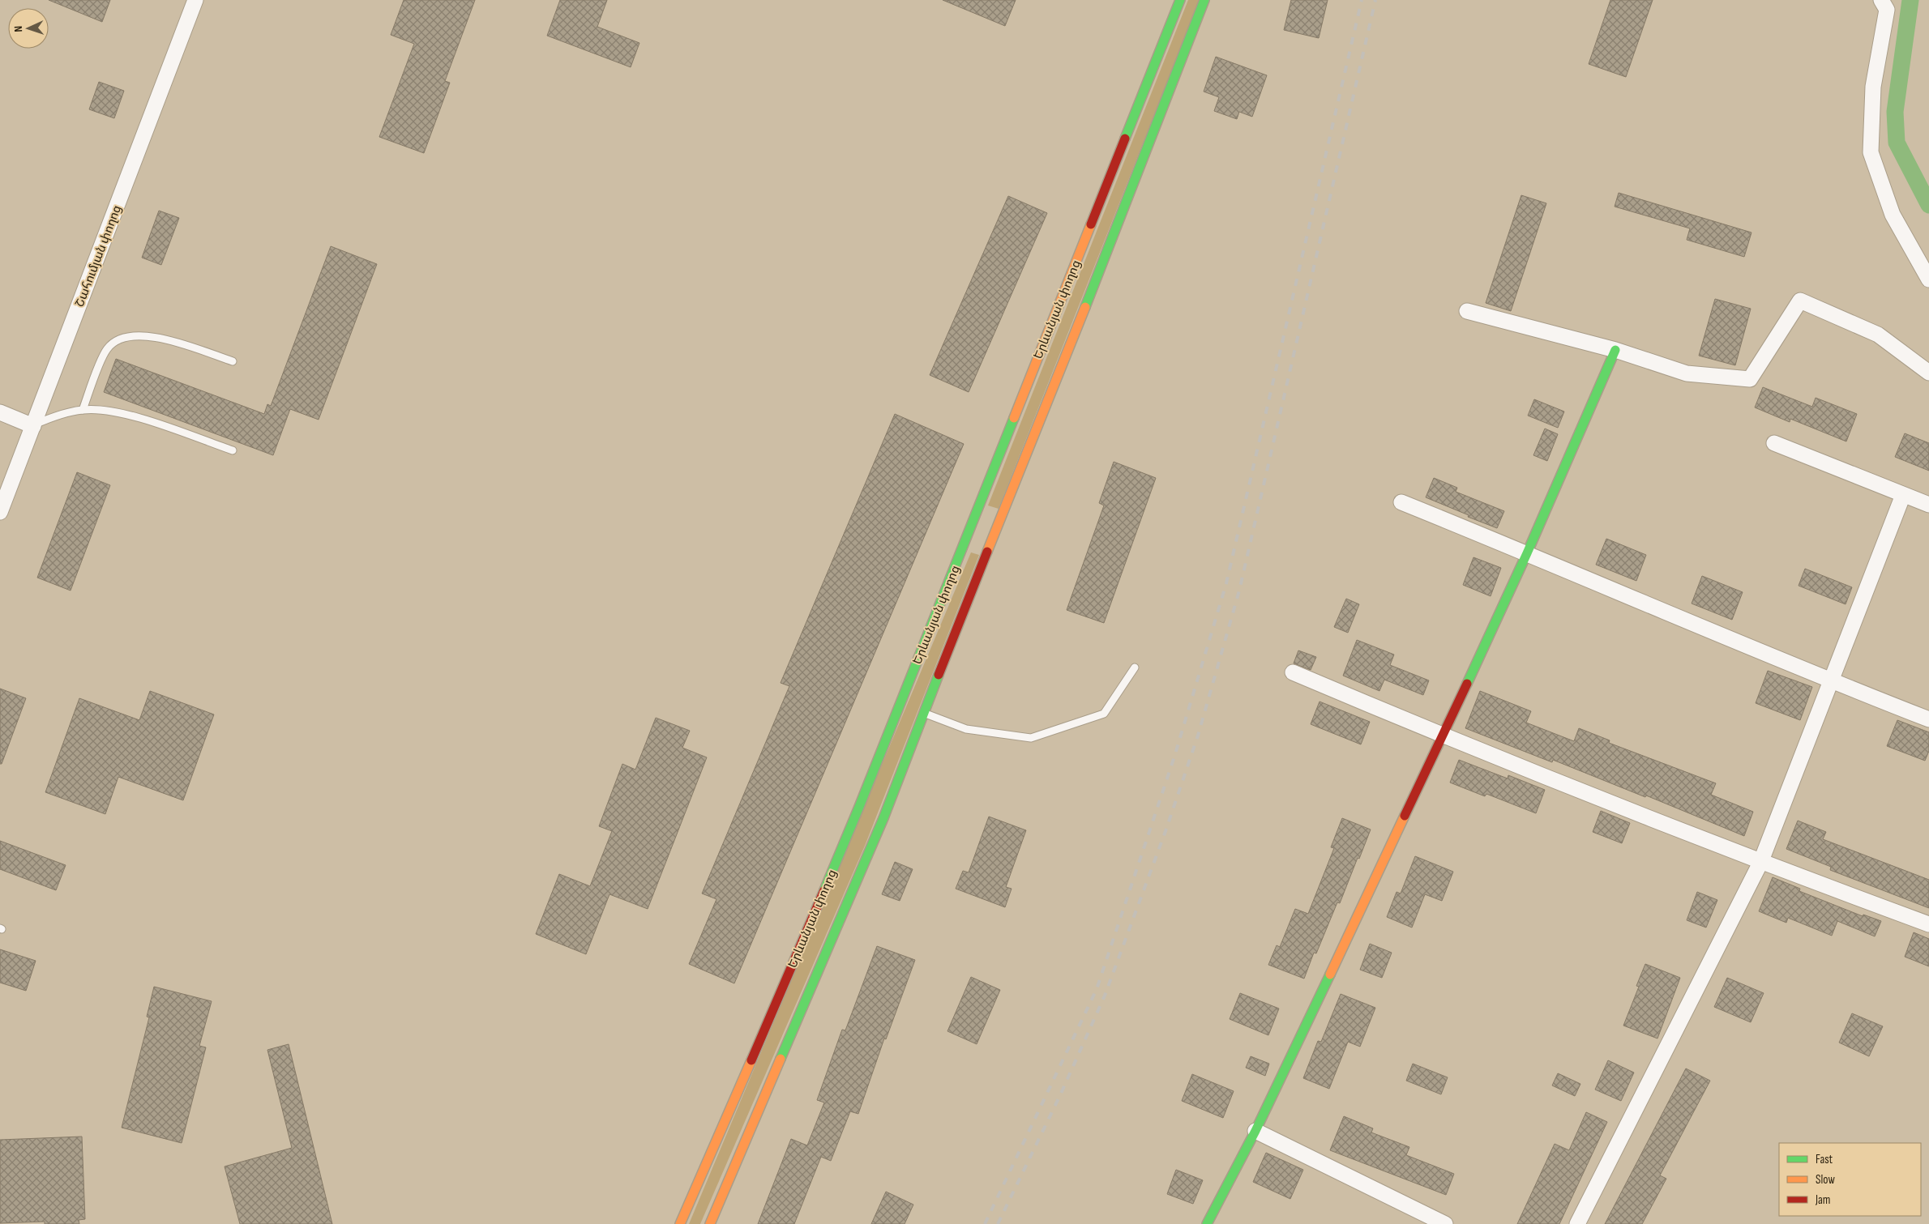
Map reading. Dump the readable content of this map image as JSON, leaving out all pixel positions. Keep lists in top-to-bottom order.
{
  "streets": {
    "main road": ["Երևանյան փողոց"],
    "street": ["Շահումյան փողոց"]
  },
  "legend": ["Fast", "Slow", "Jam"],
  "north": "left"
}
